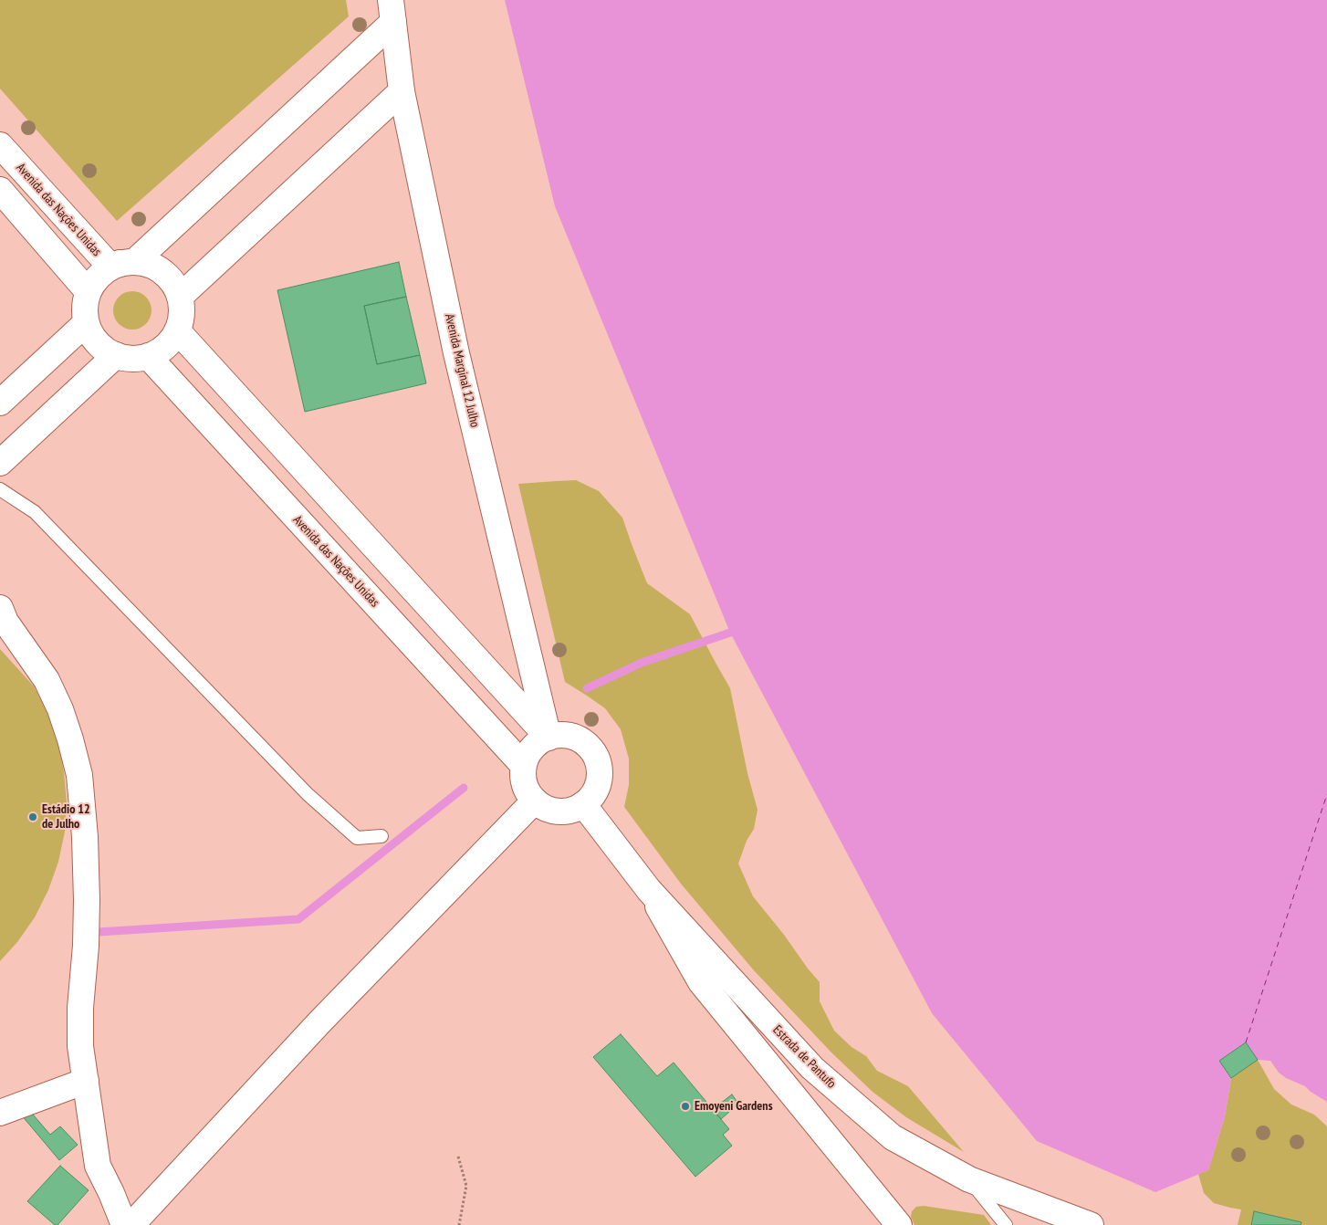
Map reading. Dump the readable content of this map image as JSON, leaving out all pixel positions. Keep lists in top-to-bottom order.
{
  "streets": {
    "street": ["Avenida das Nações Unidas", "Avenida Marginal 12 Julho", "Estrada de Pantufo"]
  },
  "crossings": [
    ["Avenida das Nações Unidas", "Avenida Marginal 12 Julho"],
    ["Avenida das Nações Unidas", "Estrada de Pantufo"],
    ["Avenida Marginal 12 Julho", "Estrada de Pantufo"]
  ],
  "places": ["Estádio 12 de Julho", "Emoyeni Gardens"]
}
